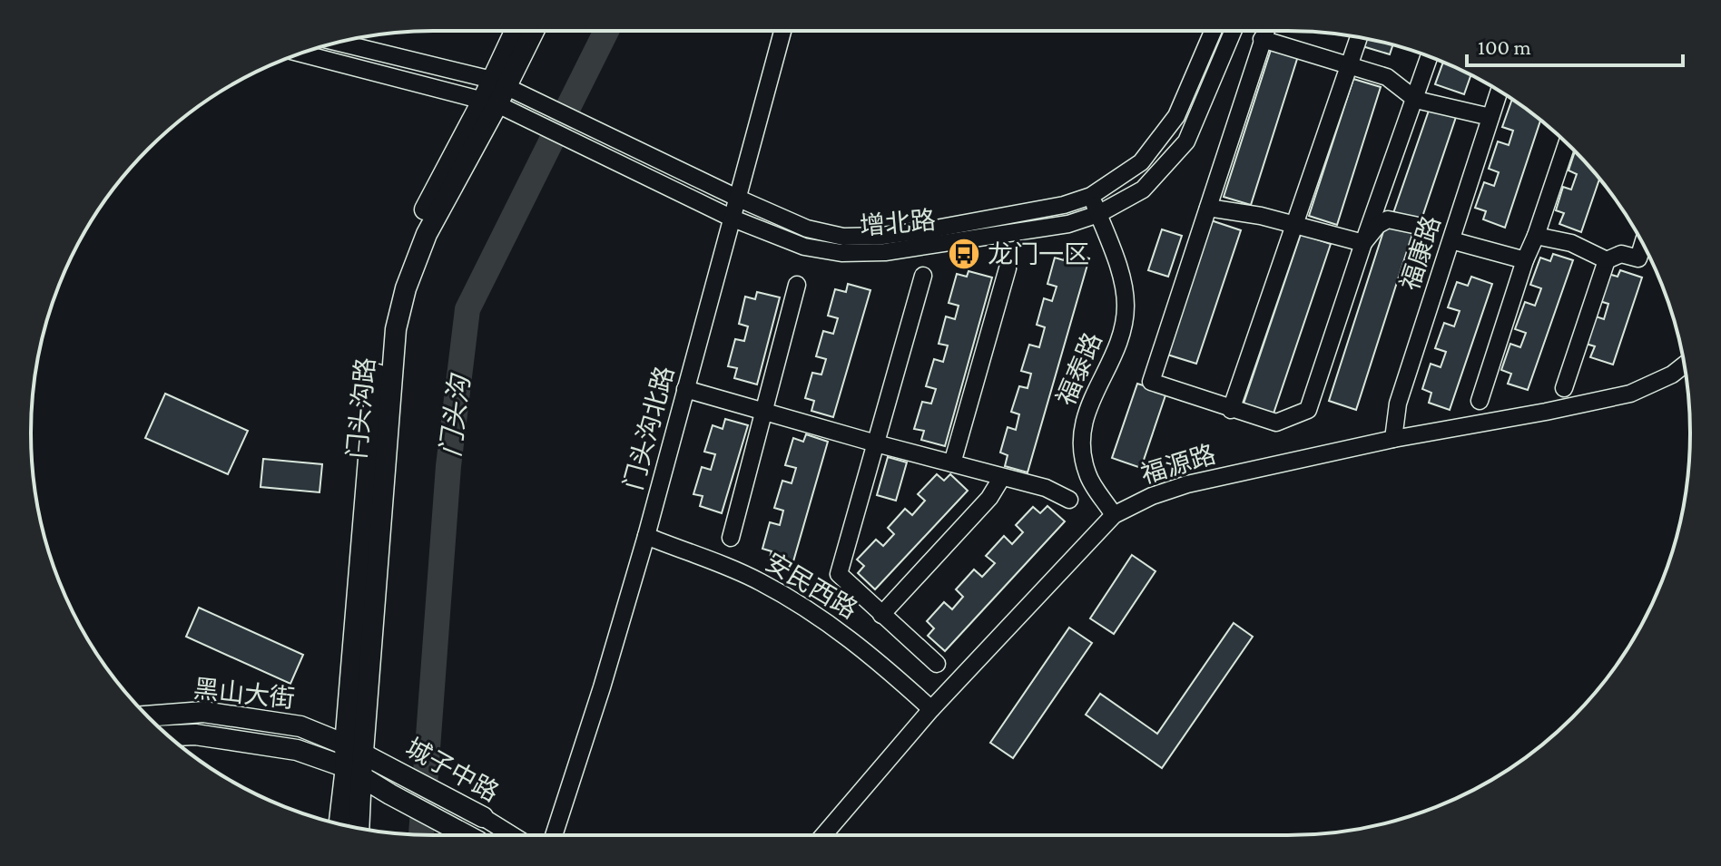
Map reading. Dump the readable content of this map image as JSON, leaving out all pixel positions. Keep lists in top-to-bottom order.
{
  "streets": {
    "main road": ["门头沟路", "黑山大街", "城子中路"],
    "street": [
      "增北路",
      "福康路",
      "福泰路",
      "门头沟北路",
      "福源路",
      "安民西路"
    ]
  },
  "crossings": [
    ["增北路", "福泰路"],
    ["增北路", "门头沟路"],
    ["增北路", "门头沟北路"],
    ["福康路", "福源路"],
    ["福泰路", "福源路"],
    ["门头沟路", "黑山大街"],
    ["门头沟路", "城子中路"],
    ["门头沟北路", "安民西路"],
    ["福源路", "安民西路"],
    ["黑山大街", "城子中路"]
  ],
  "water": ["门头沟"],
  "places": {
    "bus stop": ["龙门一区"]
  },
  "scale_bar": "100 m"
}
